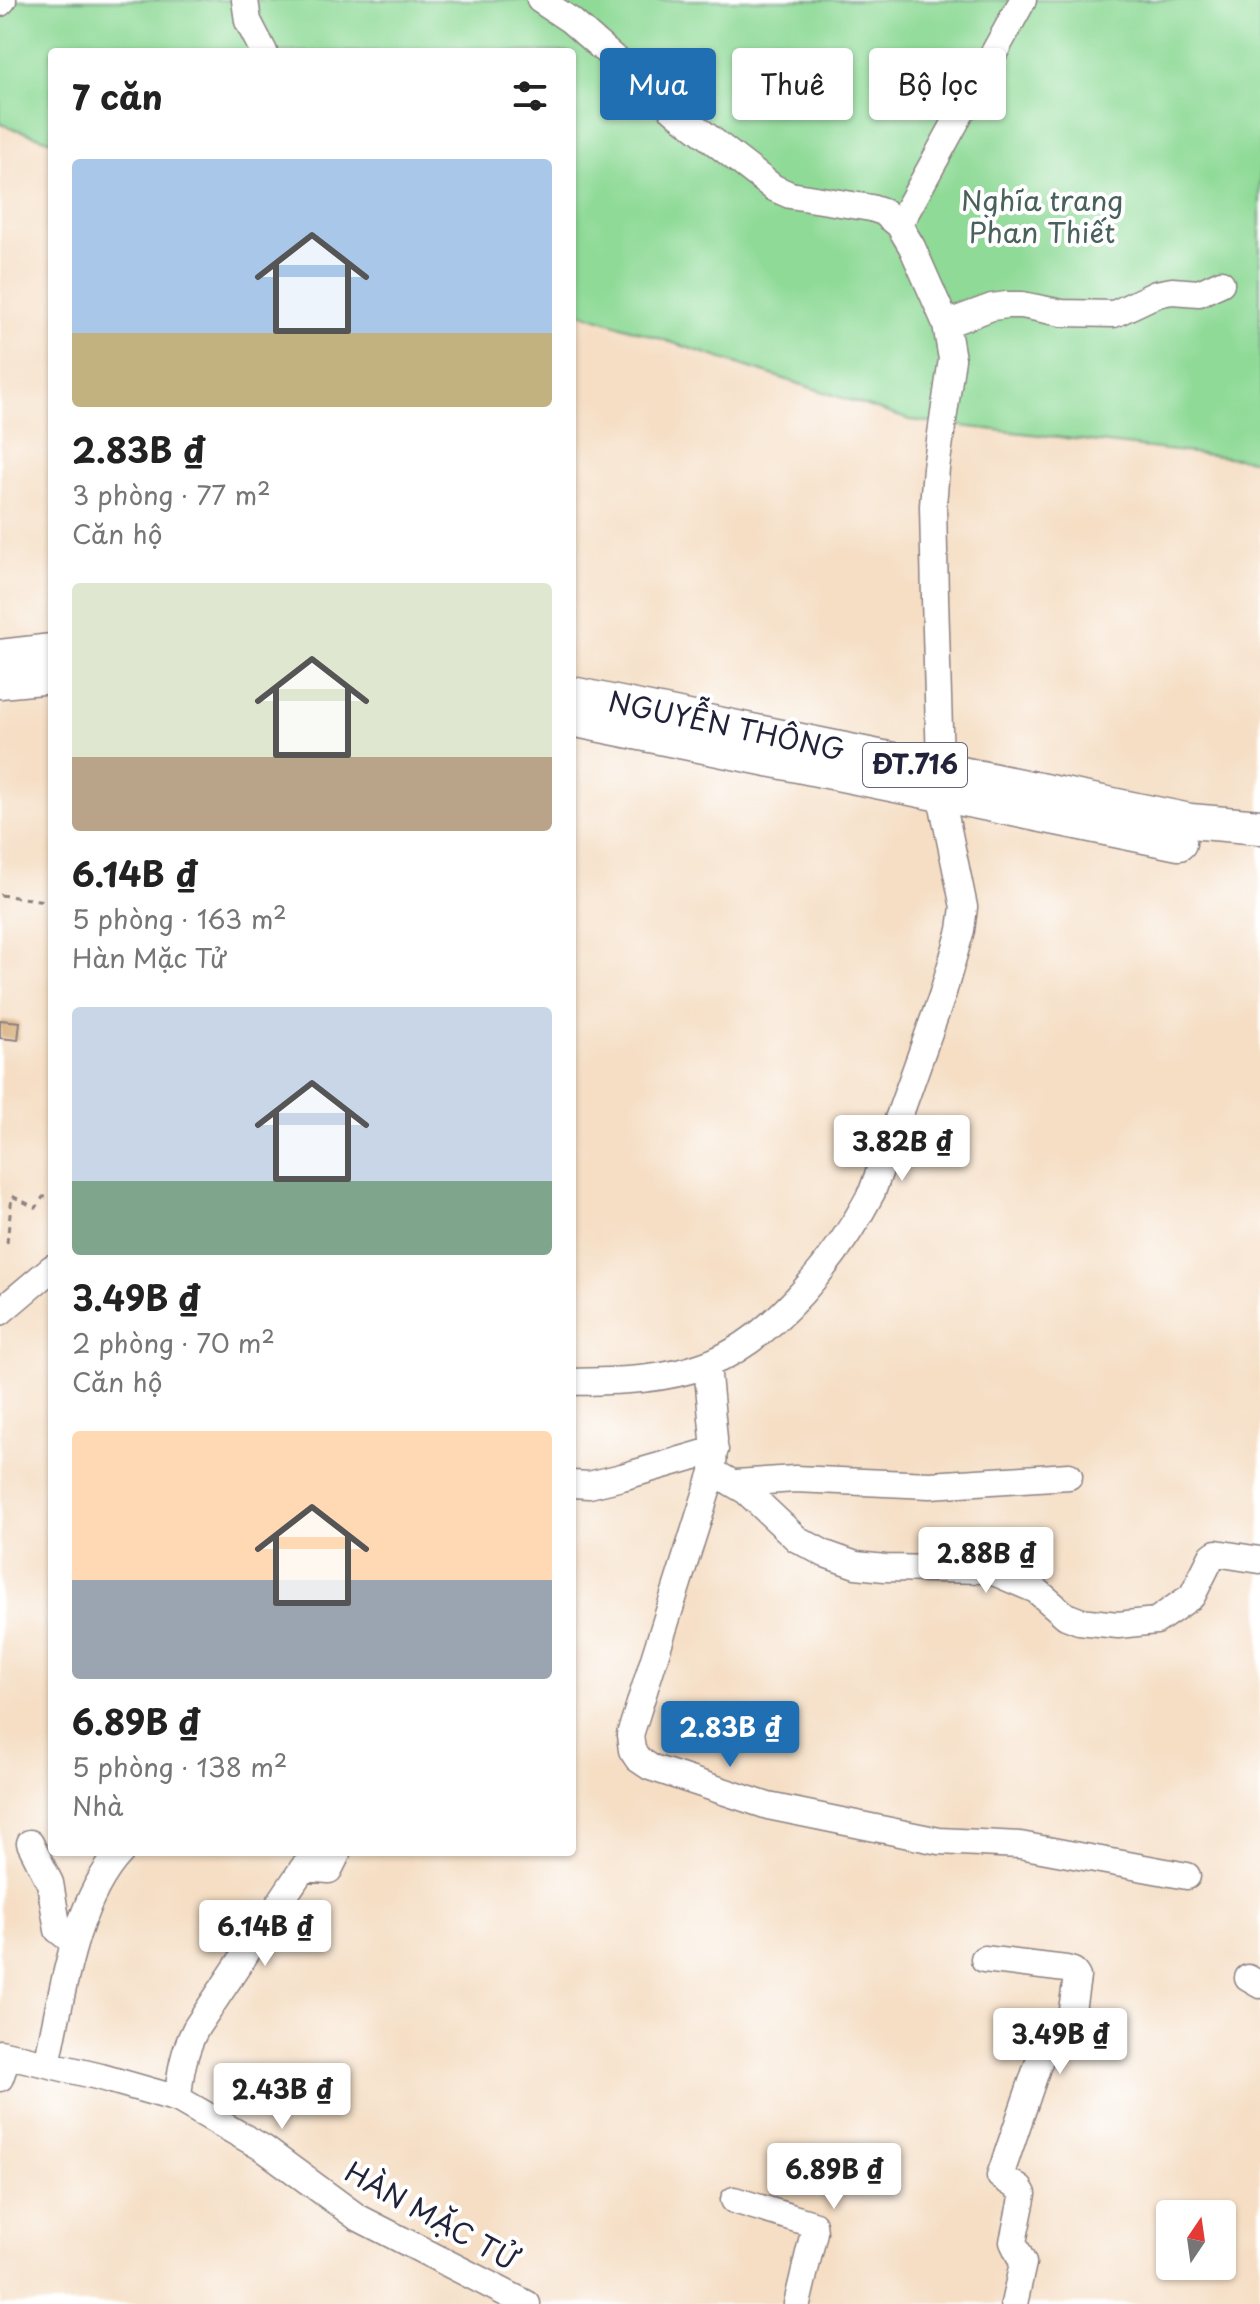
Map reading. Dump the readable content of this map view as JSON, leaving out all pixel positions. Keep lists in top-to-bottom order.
{
  "streets": {
    "main road": ["NGUYỄN THÔNG", "ĐT.716"],
    "street": ["HÀN MẶC TỬ"]
  },
  "parks": ["Nghĩa trang Phan Thiết"],
  "north": "top",
  "page": {
    "chip": ["Mua", "Thuê", "Bộ lọc"],
    "heading": "7 căn",
    "list": [
      {
        "name": "2.83B ₫",
        "note": "3 phòng · 77 m² · Căn hộ"
      },
      {
        "name": "6.14B ₫",
        "note": "5 phòng · 163 m² · Hàn Mặc Tử"
      },
      {
        "name": "3.49B ₫",
        "note": "2 phòng · 70 m² · Căn hộ"
      },
      {
        "name": "6.89B ₫",
        "note": "5 phòng · 138 m² · Nhà"
      }
    ],
    "price": [
      "3.82B ₫",
      "2.88B ₫",
      "2.83B ₫",
      "6.14B ₫",
      "3.49B ₫",
      "2.43B ₫",
      "6.89B ₫"
    ]
  }
}
